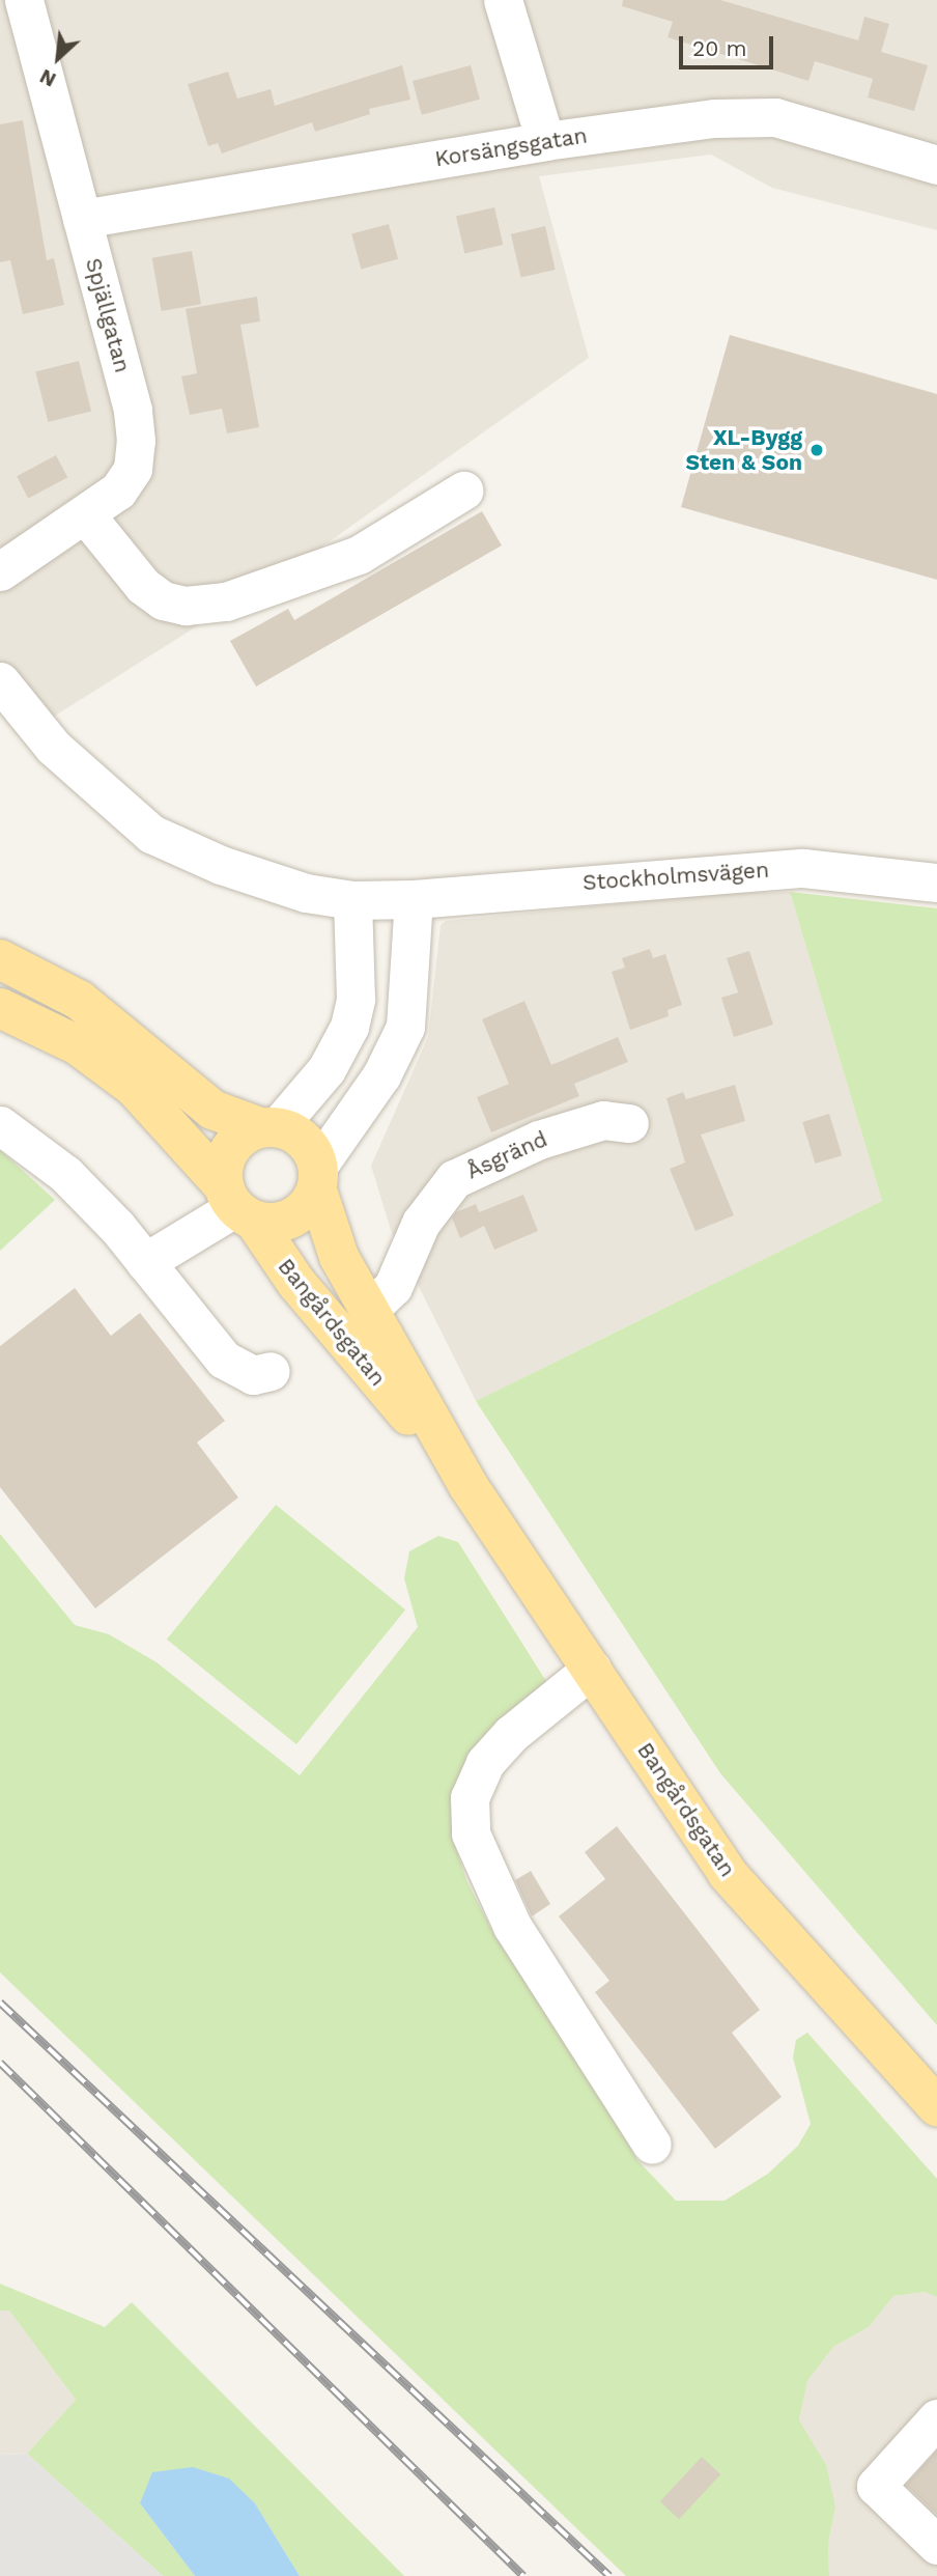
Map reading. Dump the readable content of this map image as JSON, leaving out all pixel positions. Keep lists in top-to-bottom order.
{
  "streets": {
    "main road": ["Bangårdsgatan"],
    "street": [
      "Korsängsgatan",
      "Spjällgatan",
      "Stockholmsvägen",
      "Åsgränd"
    ]
  },
  "crossings": [
    ["Korsängsgatan", "Spjällgatan"],
    ["Åsgränd", "Bangårdsgatan"]
  ],
  "places": ["XL-Bygg Sten & Son"],
  "scale_bar": "20 m",
  "north": "bottom left"
}
